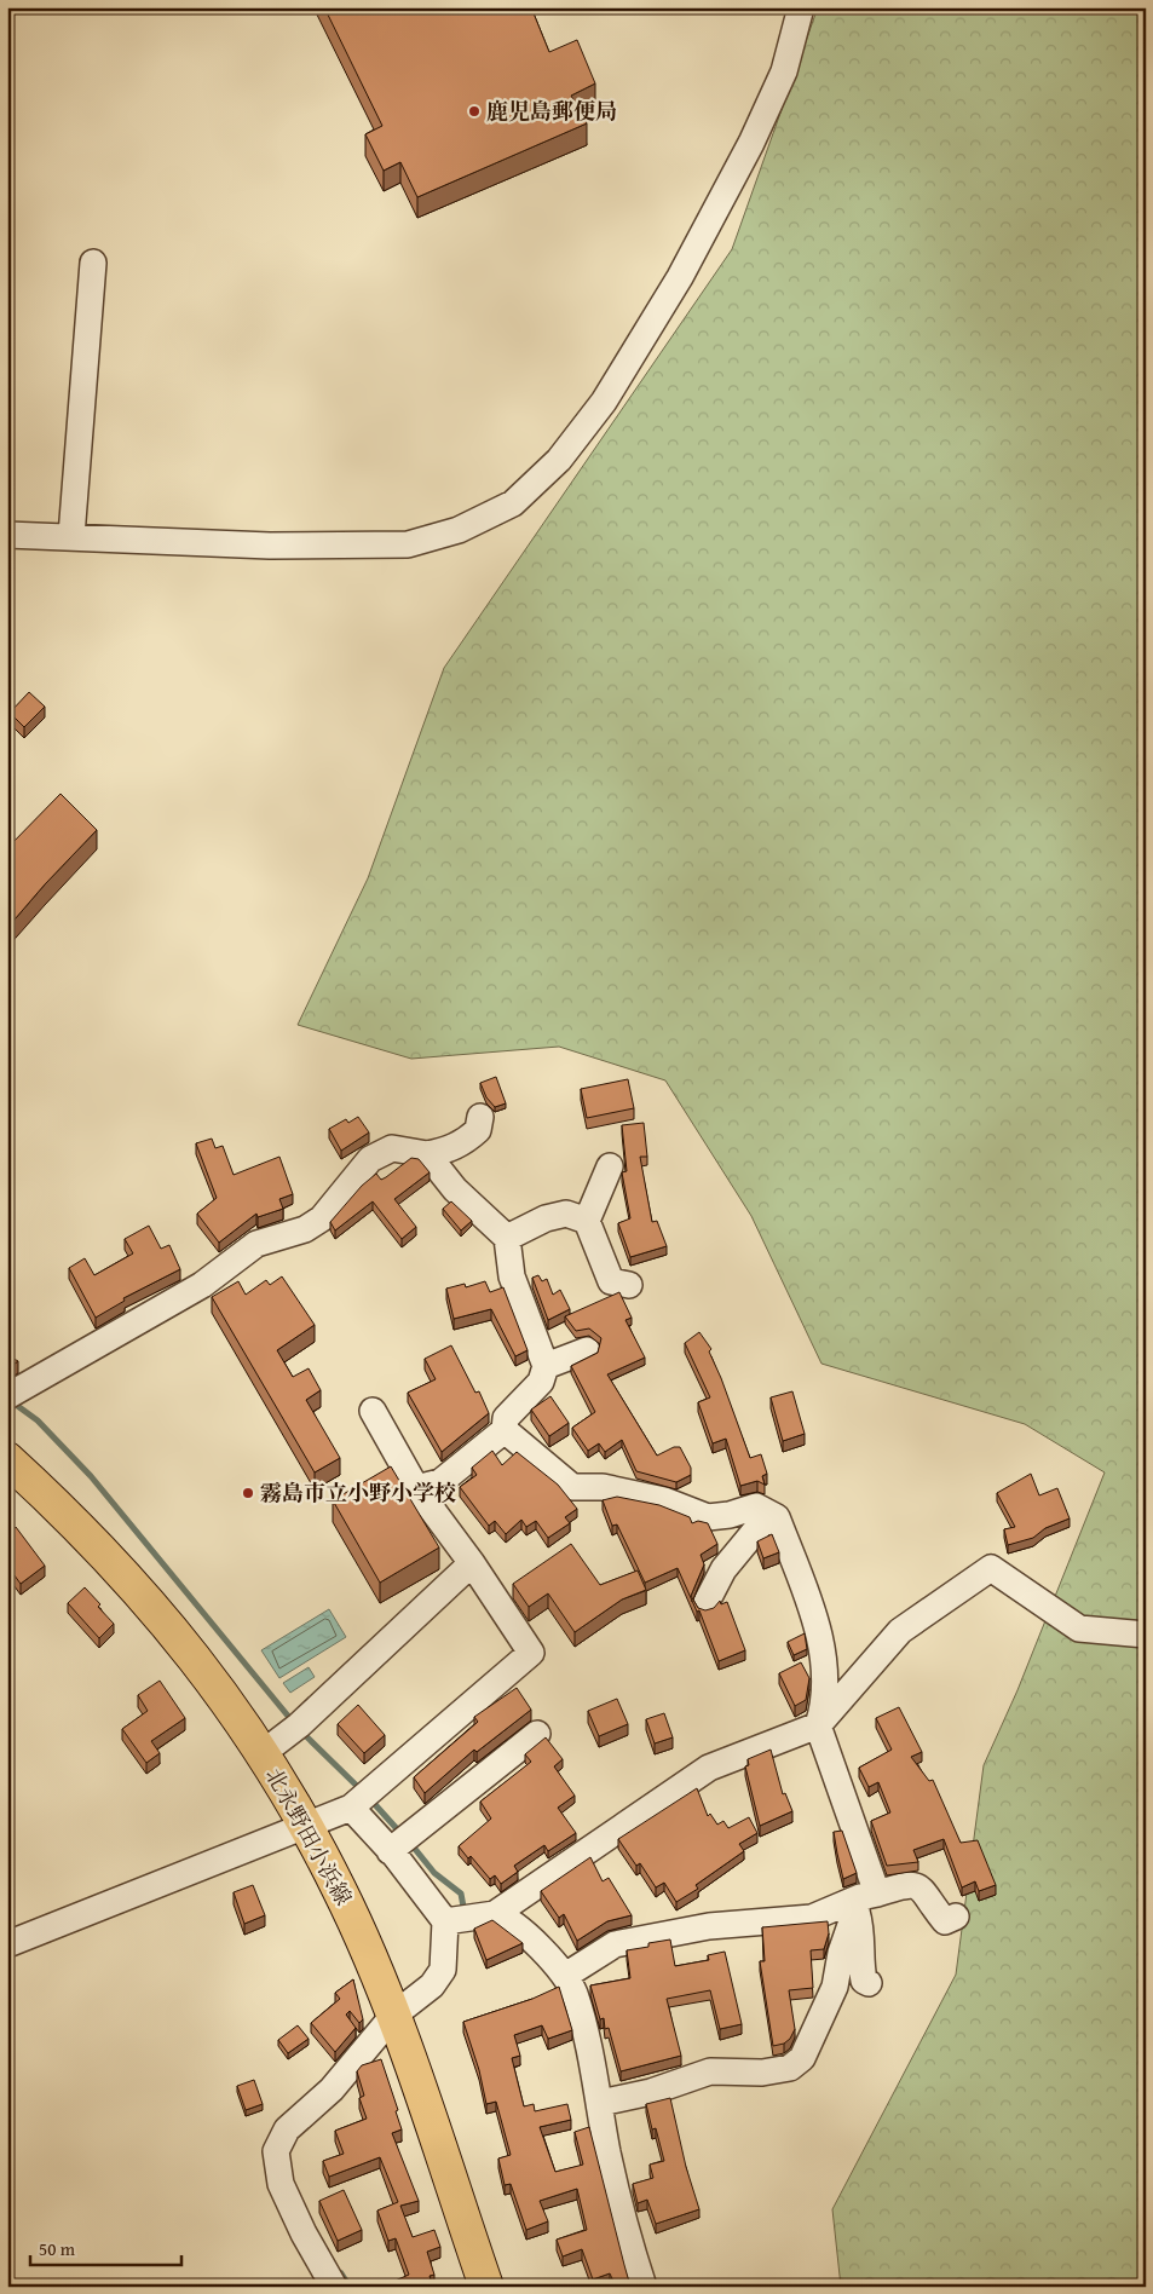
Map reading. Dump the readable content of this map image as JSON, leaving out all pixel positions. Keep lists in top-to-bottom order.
{
  "streets": {
    "main road": ["北永野田小浜線"]
  },
  "places": ["鹿児島郵便局", "霧島市立小野小学校"],
  "scale_bar": "50 m"
}
